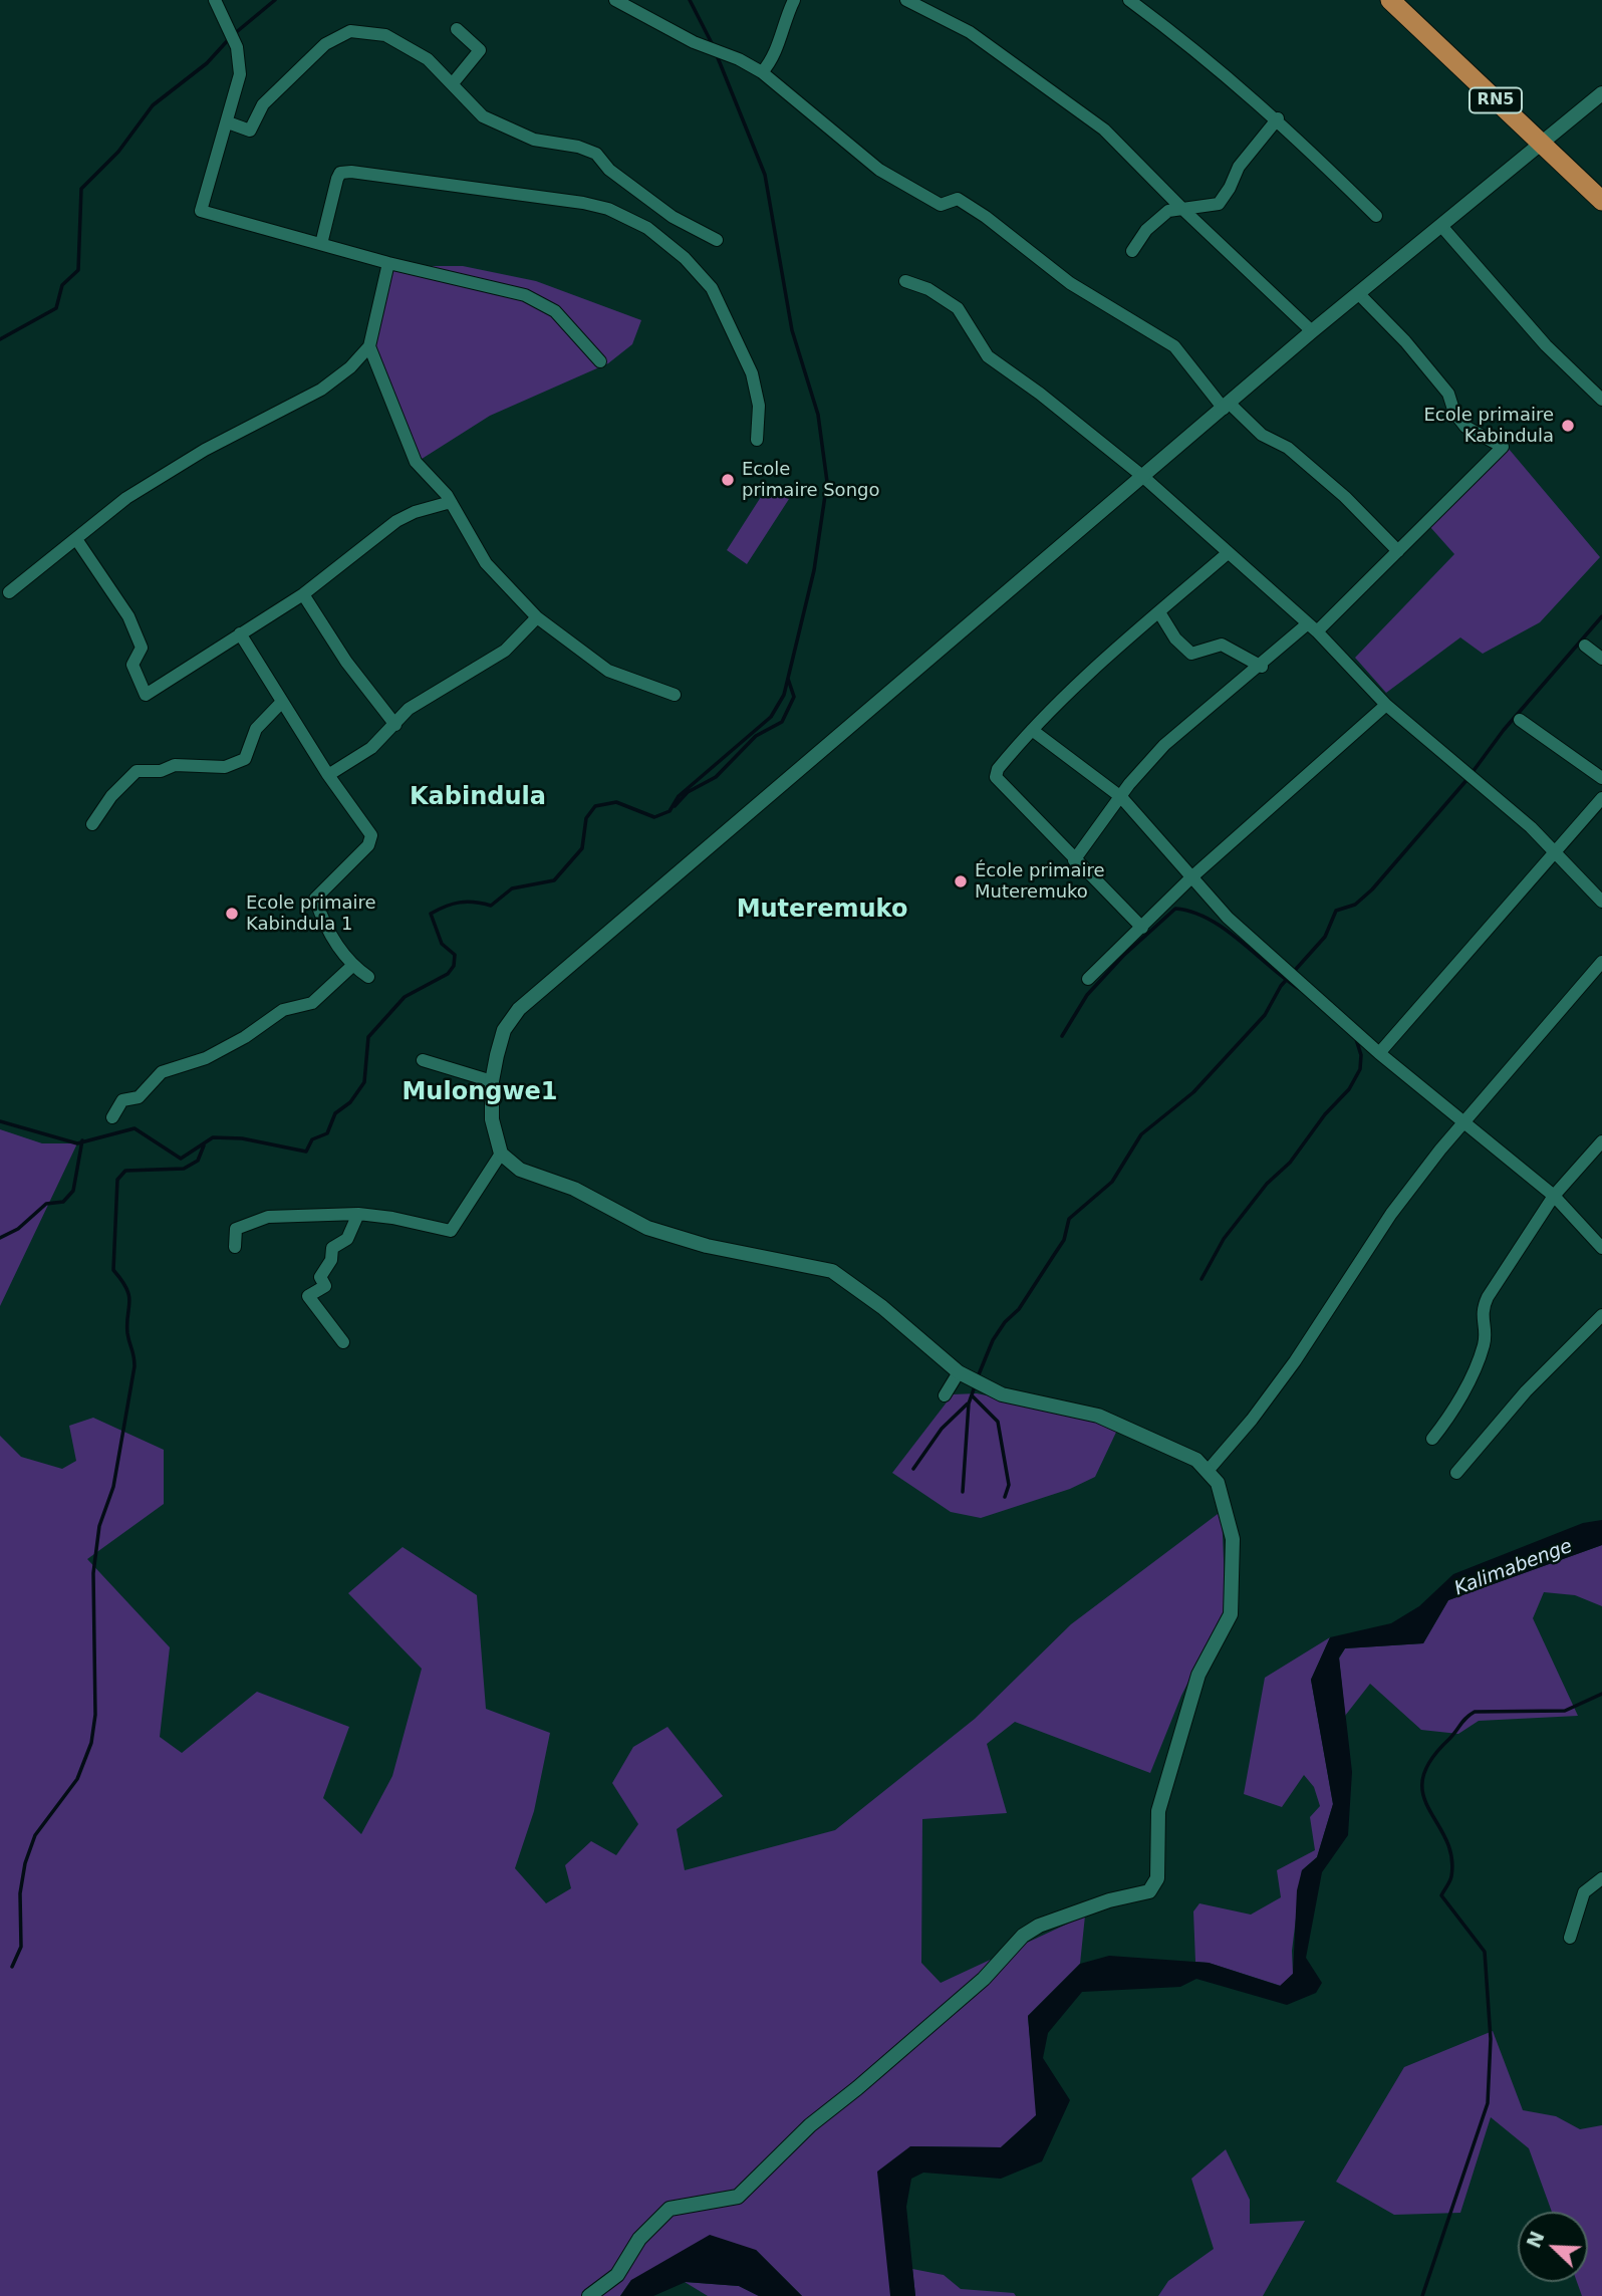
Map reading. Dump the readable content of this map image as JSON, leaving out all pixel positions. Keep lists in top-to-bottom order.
{
  "streets": {
    "highway": ["RN5"]
  },
  "districts": ["Kabindula", "Muteremuko", "Mulongwe1"],
  "water": ["Kalimabenge"],
  "places": [
    "Ecole primaire Kabindula",
    "Ecole primaire Songo",
    "École primaire Muteremuko",
    "Ecole primaire Kabindula 1"
  ],
  "north": "top left"
}
